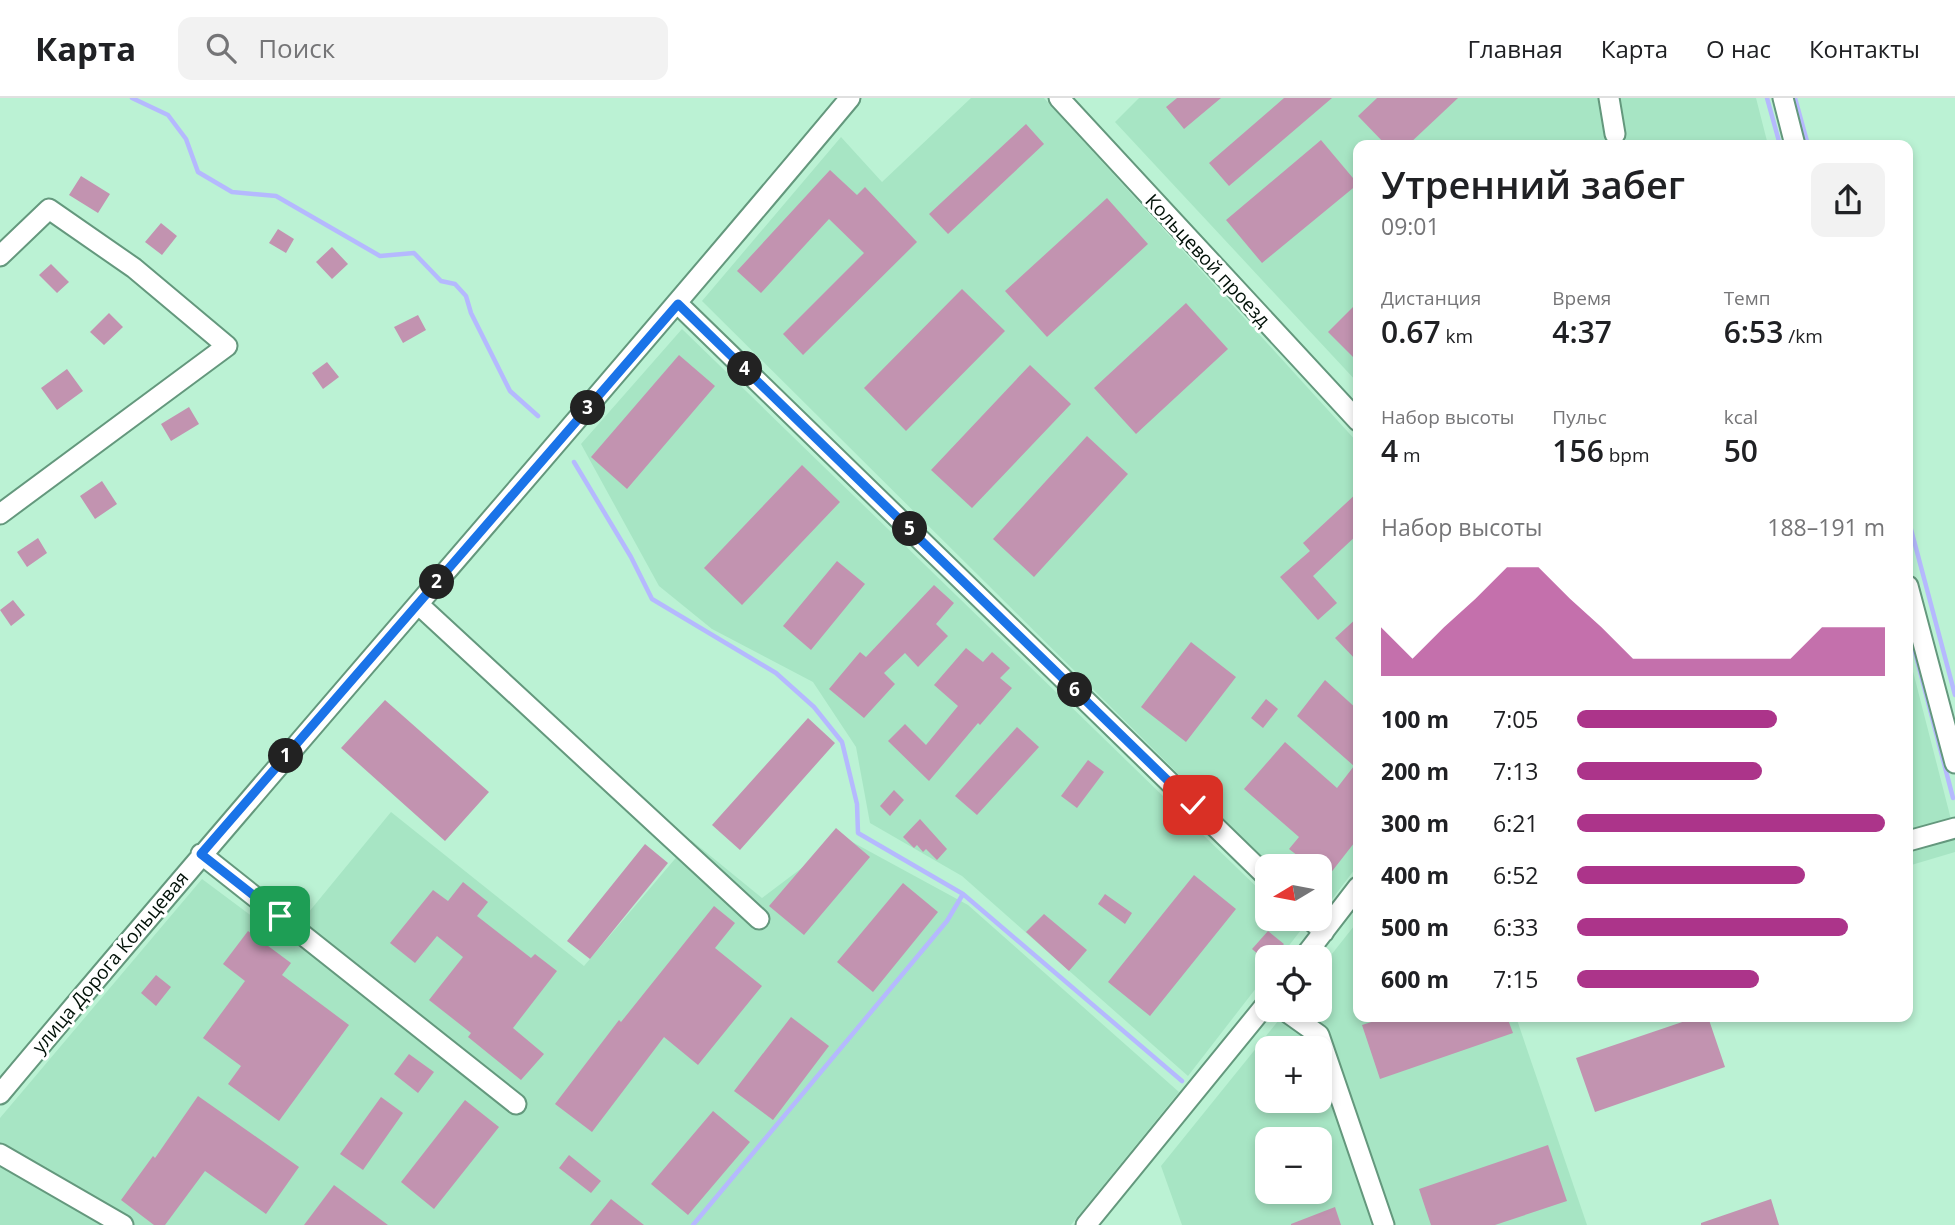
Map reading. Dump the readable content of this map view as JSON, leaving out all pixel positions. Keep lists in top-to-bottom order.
{
  "streets": {
    "street": ["Кольцевой проезд", "улица Дорога Кольцевая"]
  },
  "north": "left",
  "page": {
    "header": "Карта",
    "search": "Поиск",
    "nav": [
      "Главная",
      "Карта",
      "О нас",
      "Контакты"
    ],
    "heading": ["Утренний забег", "09:01"],
    "stats": [
      ["Дистанция", "0.67 km"],
      ["Время", "4:37"],
      ["Темп", "6:53 /km"],
      ["Набор высоты", "4 m"],
      ["Пульс", "156 bpm"],
      ["kcal", "50"]
    ],
    "pins": [
      "4",
      "3",
      "5",
      "2",
      "6",
      "1"
    ],
    "chart": ["Набор высоты", "188–191 m"],
    "list": [
      {
        "name": "100 m",
        "note": "7:05"
      },
      {
        "name": "200 m",
        "note": "7:13"
      },
      {
        "name": "300 m",
        "note": "6:21"
      },
      {
        "name": "400 m",
        "note": "6:52"
      },
      {
        "name": "500 m",
        "note": "6:33"
      },
      {
        "name": "600 m",
        "note": "7:15"
      }
    ],
    "map_buttons": ["+", "−"]
  }
}
